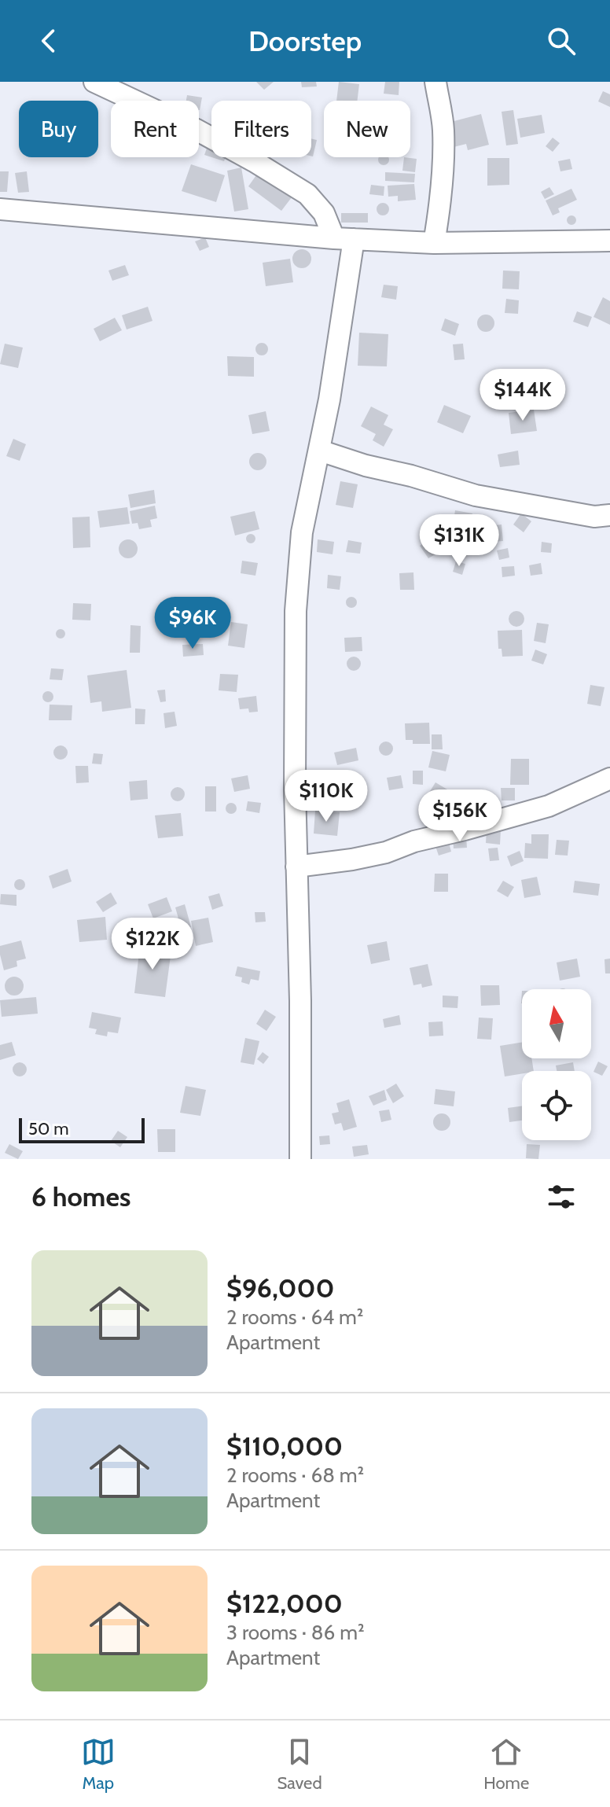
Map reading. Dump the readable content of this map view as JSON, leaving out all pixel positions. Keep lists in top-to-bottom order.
{
  "scale_bar": "50 m",
  "north": "top",
  "page": {
    "header": "Doorstep",
    "chip": [
      "Buy",
      "Rent",
      "Filters",
      "New"
    ],
    "price": [
      "$144K",
      "$131K",
      "$96K",
      "$110K",
      "$156K",
      "$122K"
    ],
    "scale": "50 m",
    "heading": "6 homes",
    "list": [
      {
        "name": "$96,000",
        "note": "2 rooms · 64 m² · Apartment"
      },
      {
        "name": "$110,000",
        "note": "2 rooms · 68 m² · Apartment"
      },
      {
        "name": "$122,000",
        "note": "3 rooms · 86 m² · Apartment"
      }
    ],
    "tabs": ["Map", "Saved", "Home"]
  }
}
